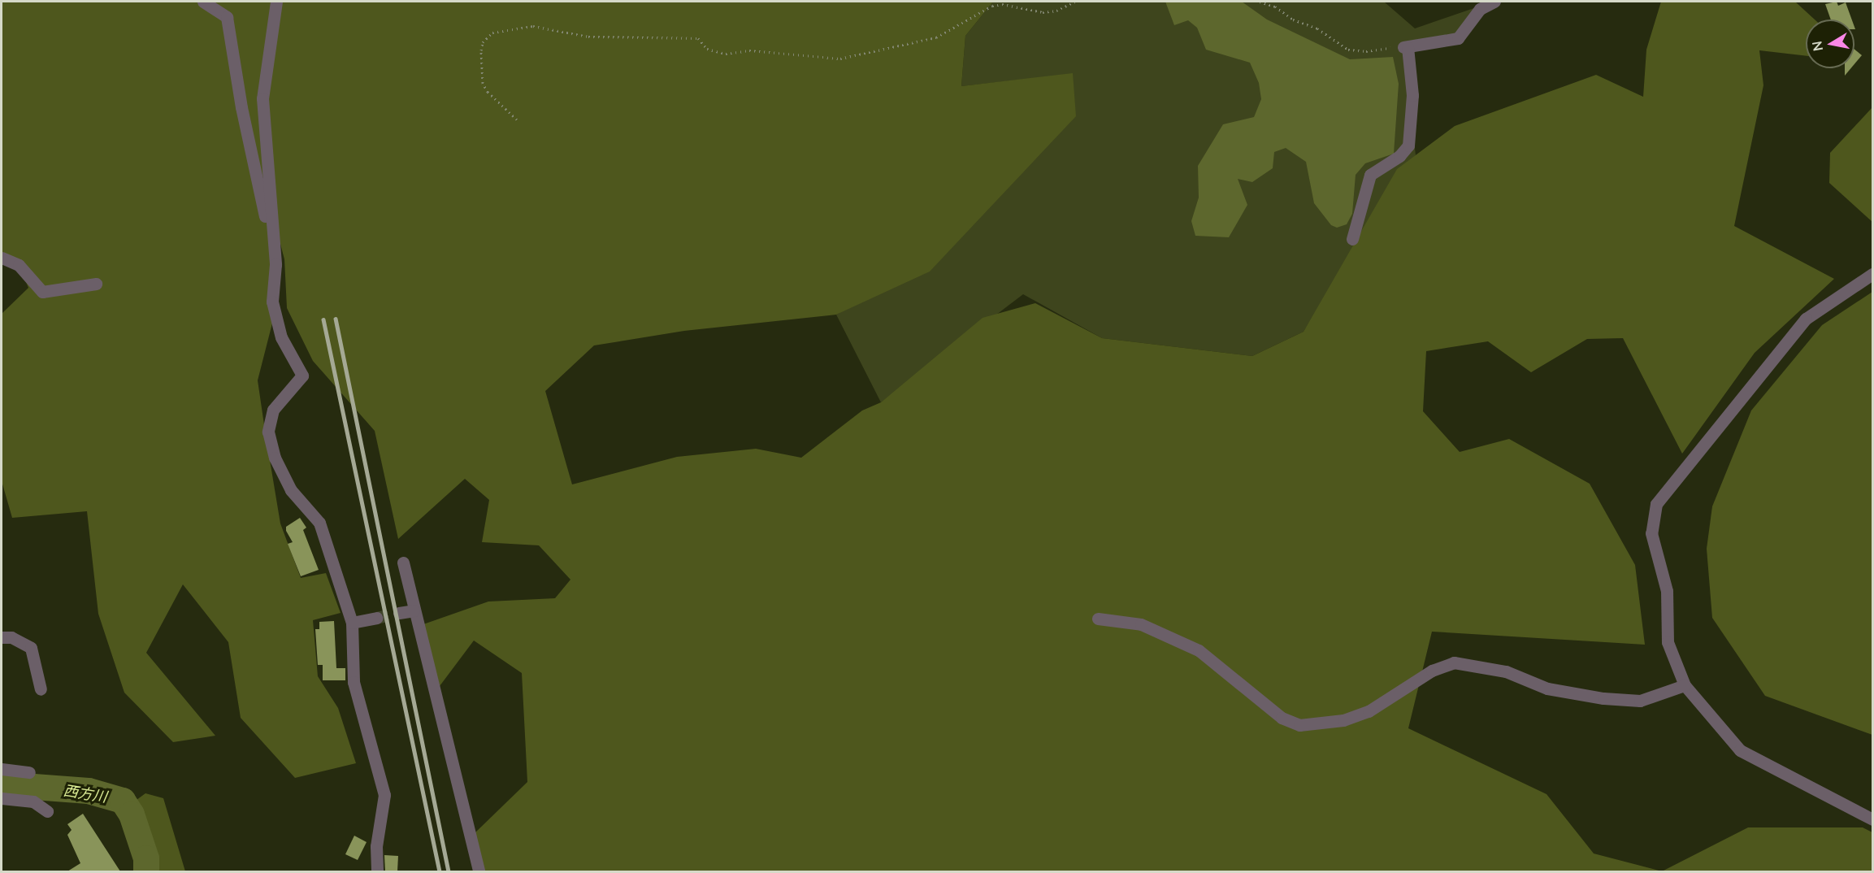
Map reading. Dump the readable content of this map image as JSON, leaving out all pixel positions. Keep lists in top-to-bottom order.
{
  "water": ["西方川"],
  "north": "left"
}
